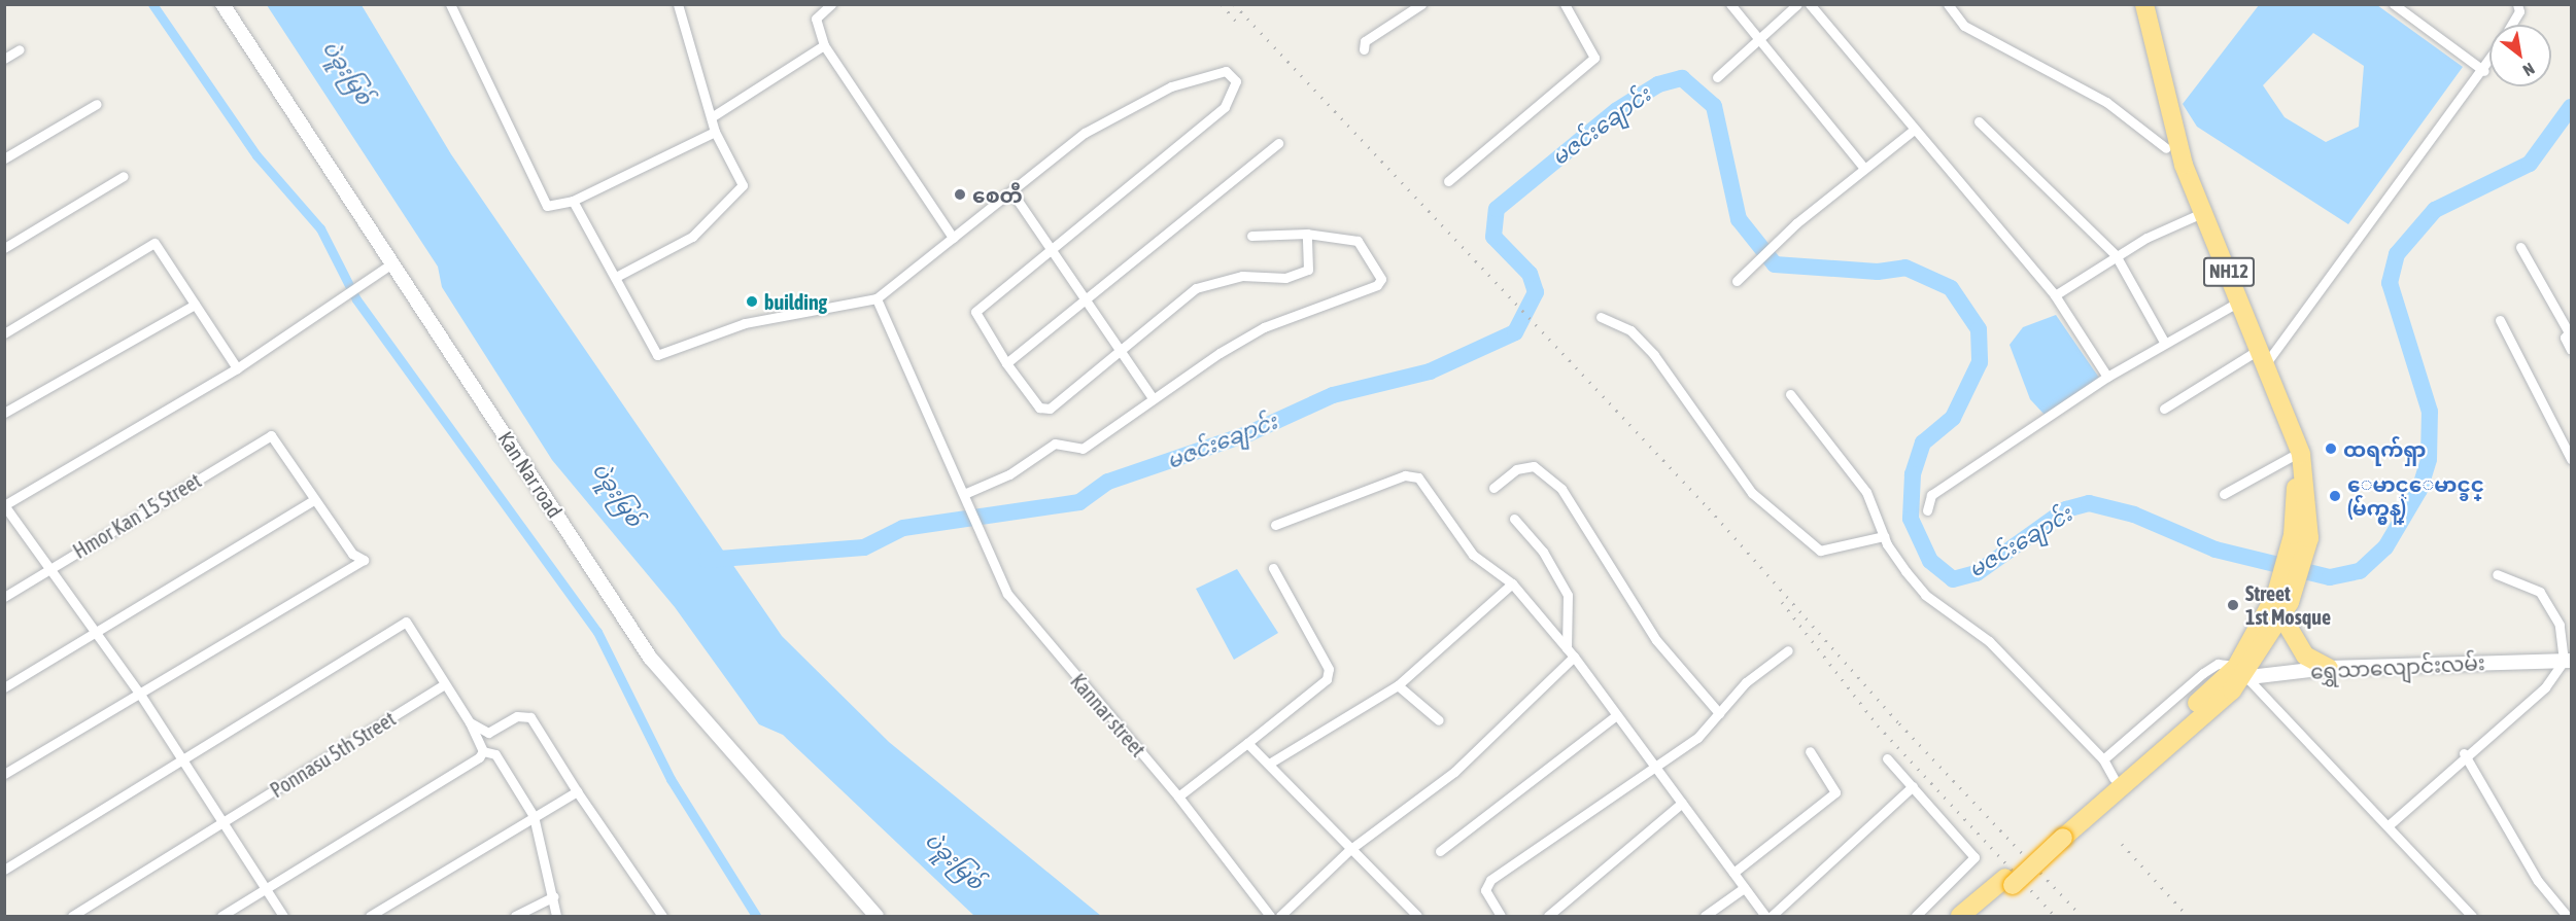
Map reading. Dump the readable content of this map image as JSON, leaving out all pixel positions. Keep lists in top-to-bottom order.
{
  "streets": {
    "highway": ["NH12"],
    "street": [
      "Kan Nar road",
      "Hmor Kan 15 Street",
      "ရွှေသာလျောင်းလမ်း",
      "Kannar street",
      "Ponnasu 5th Street"
    ]
  },
  "crossings": [
    ["NH12", "ရွှေသာလျောင်းလမ်း"]
  ],
  "water": ["ပဲခူးမြစ်", "မဇင်းချောင်း"],
  "places": [
    "စေတီ",
    "building",
    "ထရက်ရှာ",
    "ေမာင္ေမာင္ခင္ (မ်က္မွန္)",
    "Street 1st Mosque"
  ],
  "north": "bottom right"
}
